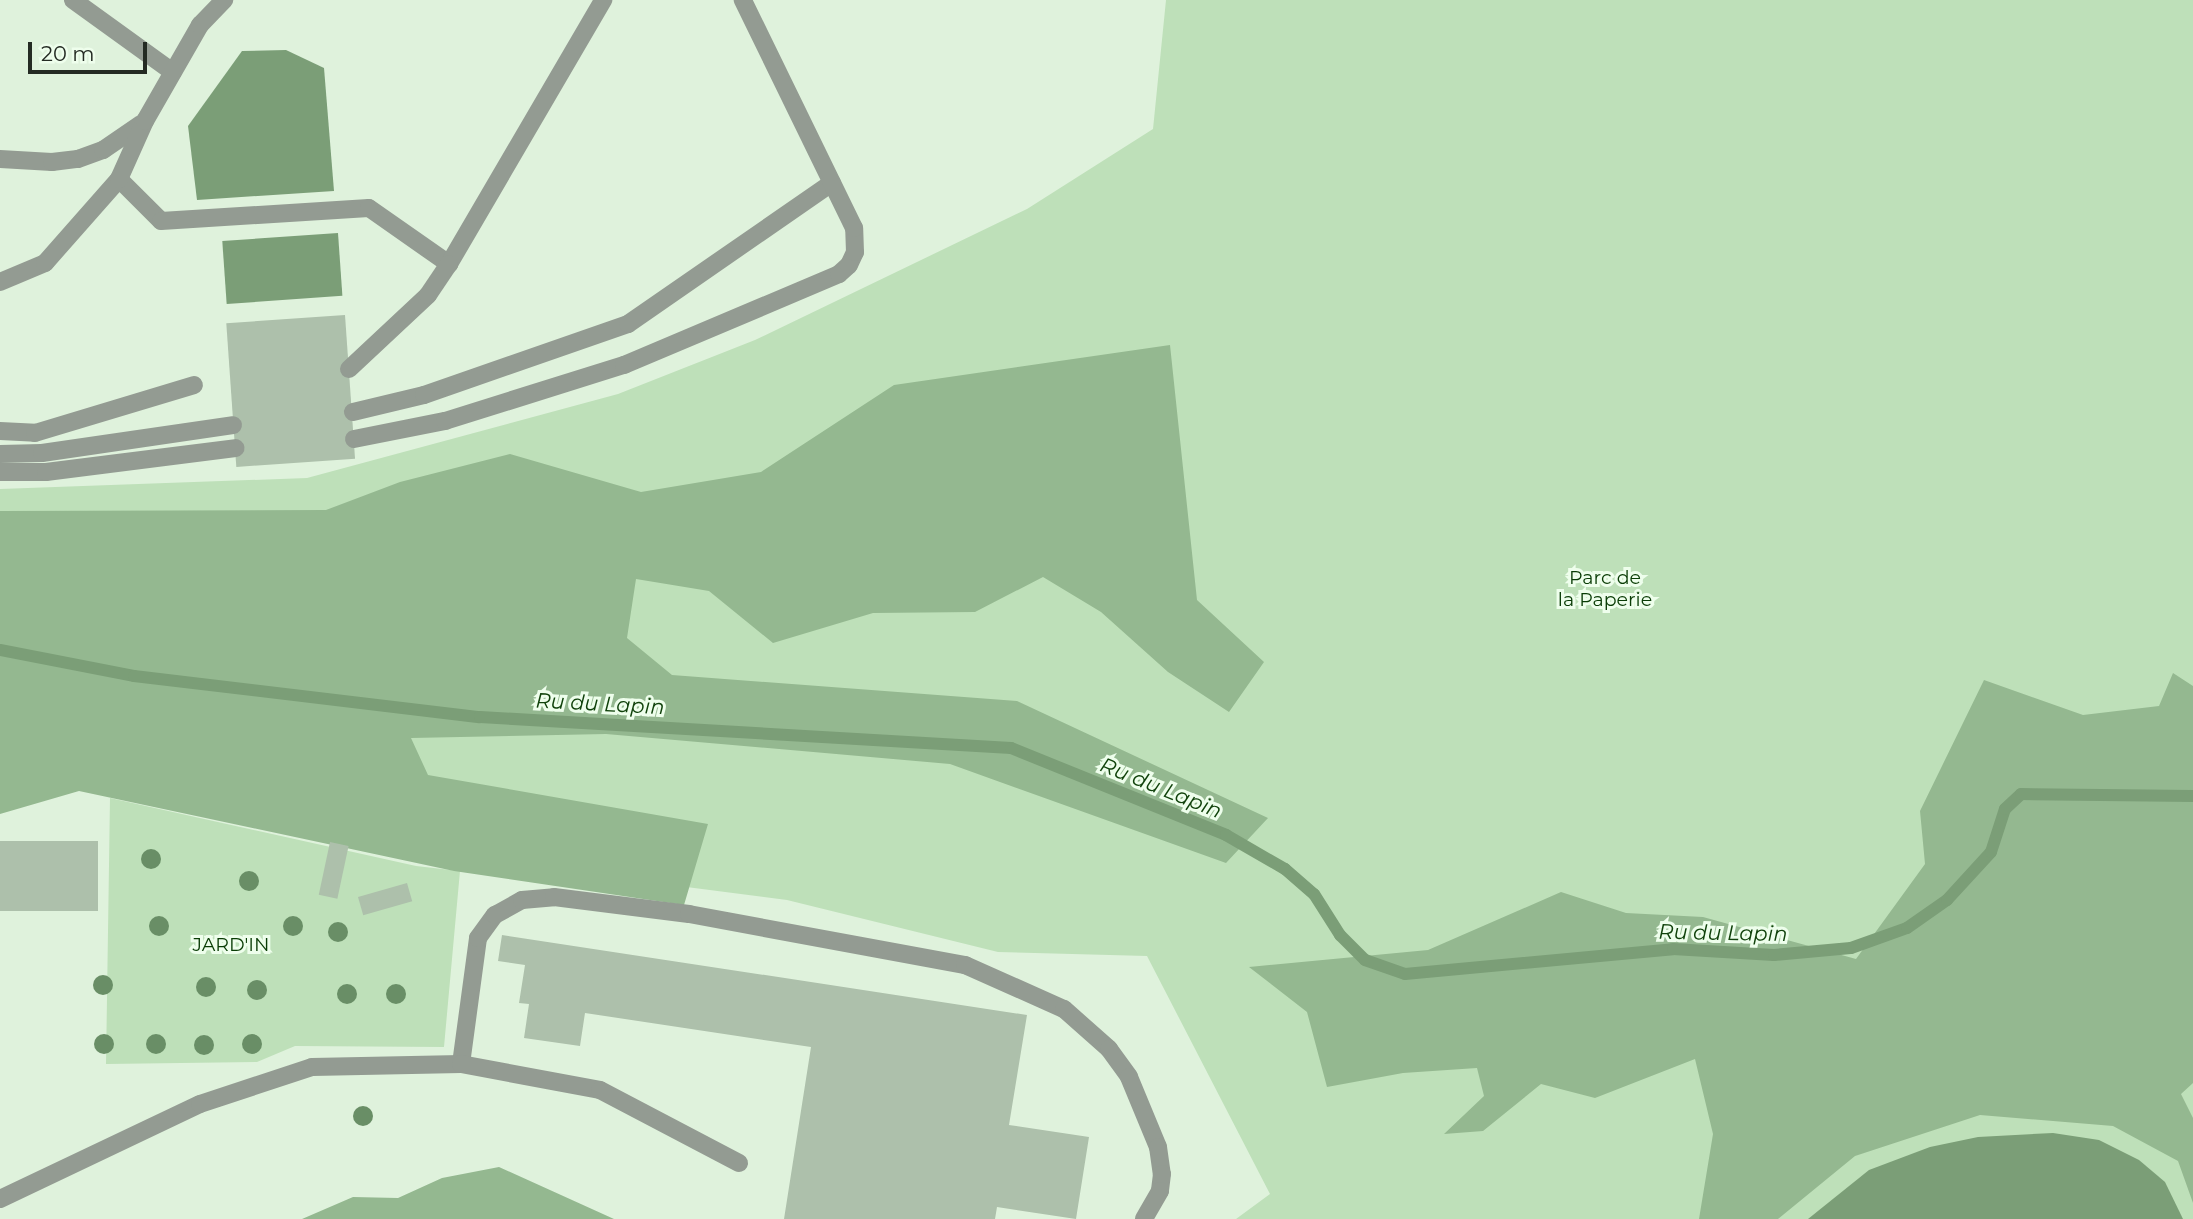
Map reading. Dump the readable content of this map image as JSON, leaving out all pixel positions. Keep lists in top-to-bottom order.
{
  "water": ["Ru du Lapin"],
  "parks": ["Parc de la Paperie", "JARD'IN"],
  "scale_bar": "20 m"
}
